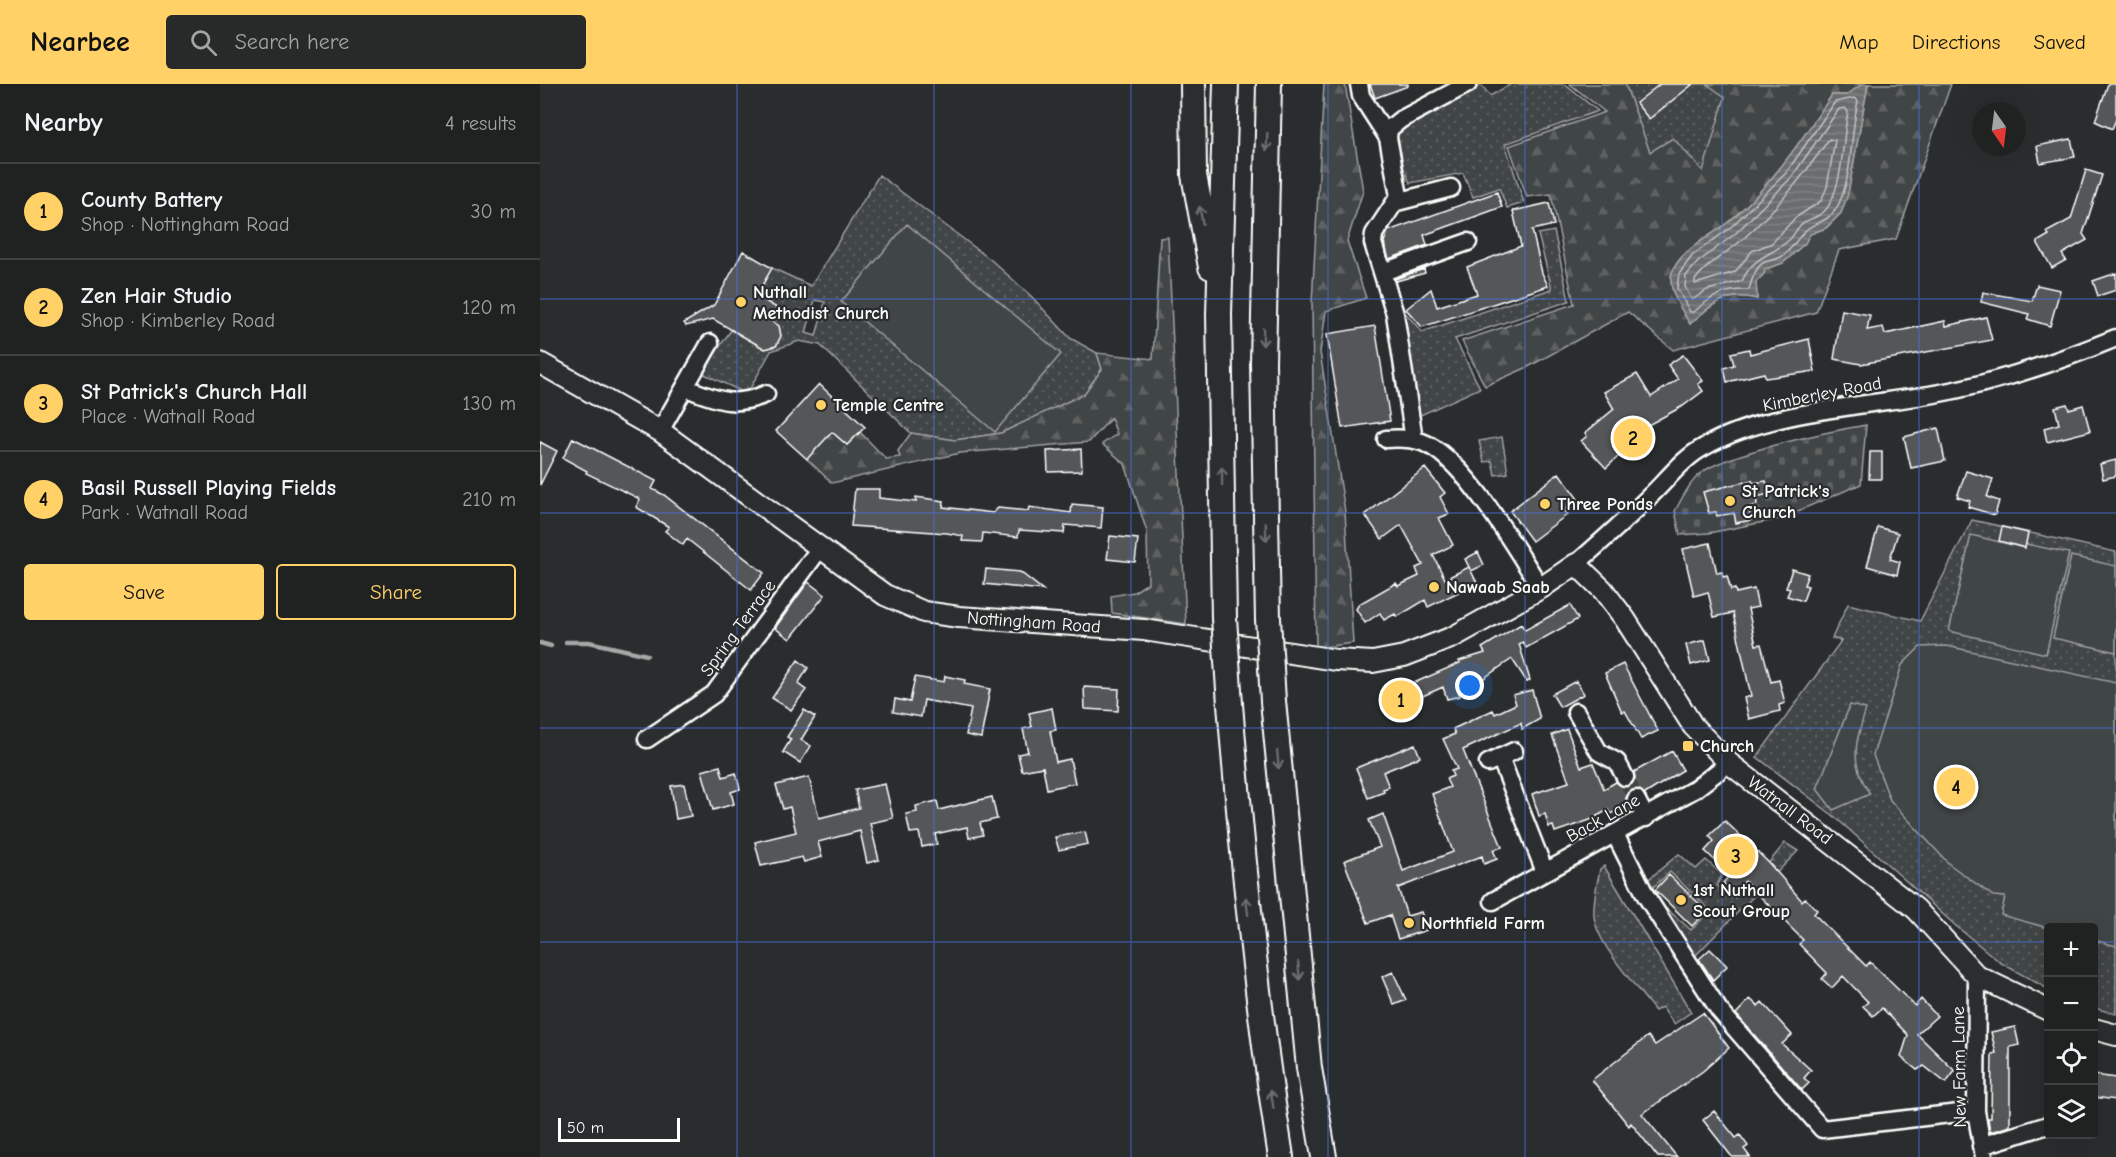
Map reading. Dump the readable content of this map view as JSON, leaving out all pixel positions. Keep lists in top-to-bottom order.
{
  "streets": {
    "main road": ["Nottingham Road", "Watnall Road"],
    "street": [
      "Kimberley Road",
      "Spring Terrace",
      "Back Lane",
      "New Farm Lane"
    ]
  },
  "crossings": [
    ["Kimberley Road", "Nottingham Road"],
    ["Kimberley Road", "Watnall Road"],
    ["Nottingham Road", "Spring Terrace"],
    ["Nottingham Road", "Watnall Road"],
    ["Watnall Road", "Back Lane"],
    ["Watnall Road", "New Farm Lane"]
  ],
  "places": {
    "other": [
      "Nuthall Methodist Church",
      "Temple Centre",
      "St Patrick's Church",
      "Three Ponds",
      "Nawaab Saab",
      "1st Nuthall Scout Group",
      "Northfield Farm"
    ],
    "transit": ["Church"]
  },
  "scale_bar": "50 m",
  "north": "bottom",
  "page": {
    "header": "Nearbee",
    "search": "Search here",
    "nav": ["Map", "Directions", "Saved"],
    "heading": ["Nearby", "4 results"],
    "list": [
      {
        "mark": "1",
        "name": "County Battery",
        "note": "Shop · Nottingham Road",
        "value": "30 m"
      },
      {
        "mark": "2",
        "name": "Zen Hair Studio",
        "note": "Shop · Kimberley Road",
        "value": "120 m"
      },
      {
        "mark": "3",
        "name": "St Patrick's Church Hall",
        "note": "Place · Watnall Road",
        "value": "130 m"
      },
      {
        "mark": "4",
        "name": "Basil Russell Playing Fields",
        "note": "Park · Watnall Road",
        "value": "210 m"
      }
    ],
    "pins": [
      "2",
      "1",
      "4",
      "3"
    ],
    "buttons": ["Save", "Share"],
    "map_buttons": ["+", "−"],
    "scale": "50 m"
  }
}
